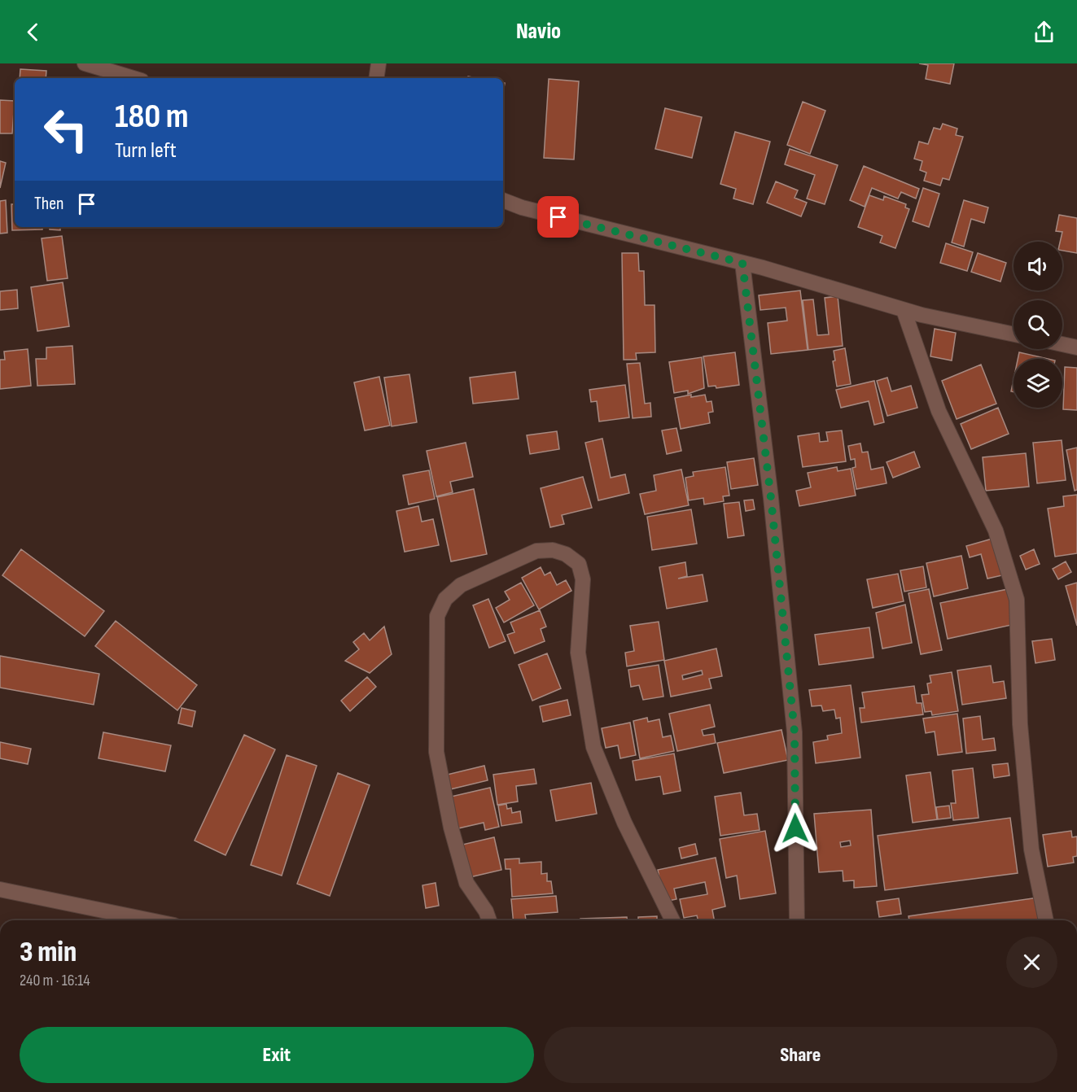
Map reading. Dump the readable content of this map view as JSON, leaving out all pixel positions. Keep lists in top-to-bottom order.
{
  "page": {
    "header": "Navio",
    "turn": ["180 m", "Turn left"],
    "then": "Then",
    "heading": ["3 min", "240 m · 16:14"],
    "buttons": ["Exit", "Share"]
  }
}
